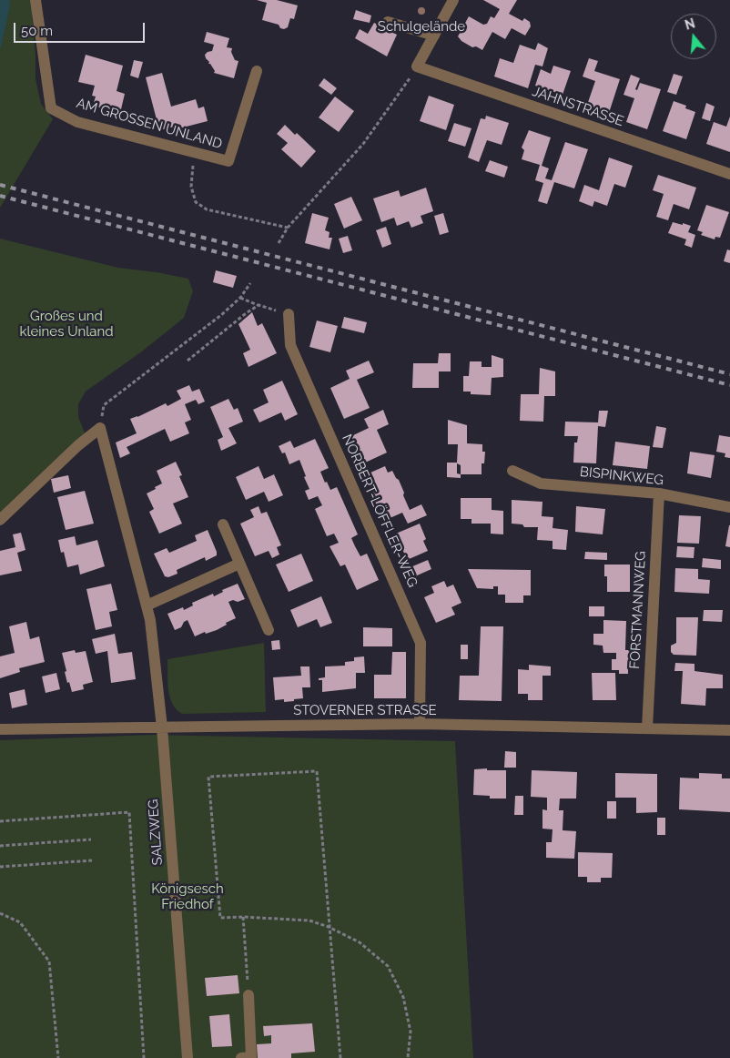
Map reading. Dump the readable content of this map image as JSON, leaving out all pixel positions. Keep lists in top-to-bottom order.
{
  "streets": {
    "street": [
      "JAHNSTRASSE",
      "AM GROSSEN UNLAND",
      "BISPINKWEG",
      "NORBERT-LÖFFLER-WEG",
      "FORSTMANNWEG",
      "STOVERNER STRASSE",
      "SALZWEG"
    ]
  },
  "crossings": [
    ["BISPINKWEG", "FORSTMANNWEG"],
    ["NORBERT-LÖFFLER-WEG", "STOVERNER STRASSE"],
    ["FORSTMANNWEG", "STOVERNER STRASSE"],
    ["STOVERNER STRASSE", "SALZWEG"]
  ],
  "parks": ["Großes und kleines Unland", "Königsesch Friedhof"],
  "places": ["Schulgelände"],
  "scale_bar": "50 m",
  "north": "top"
}
